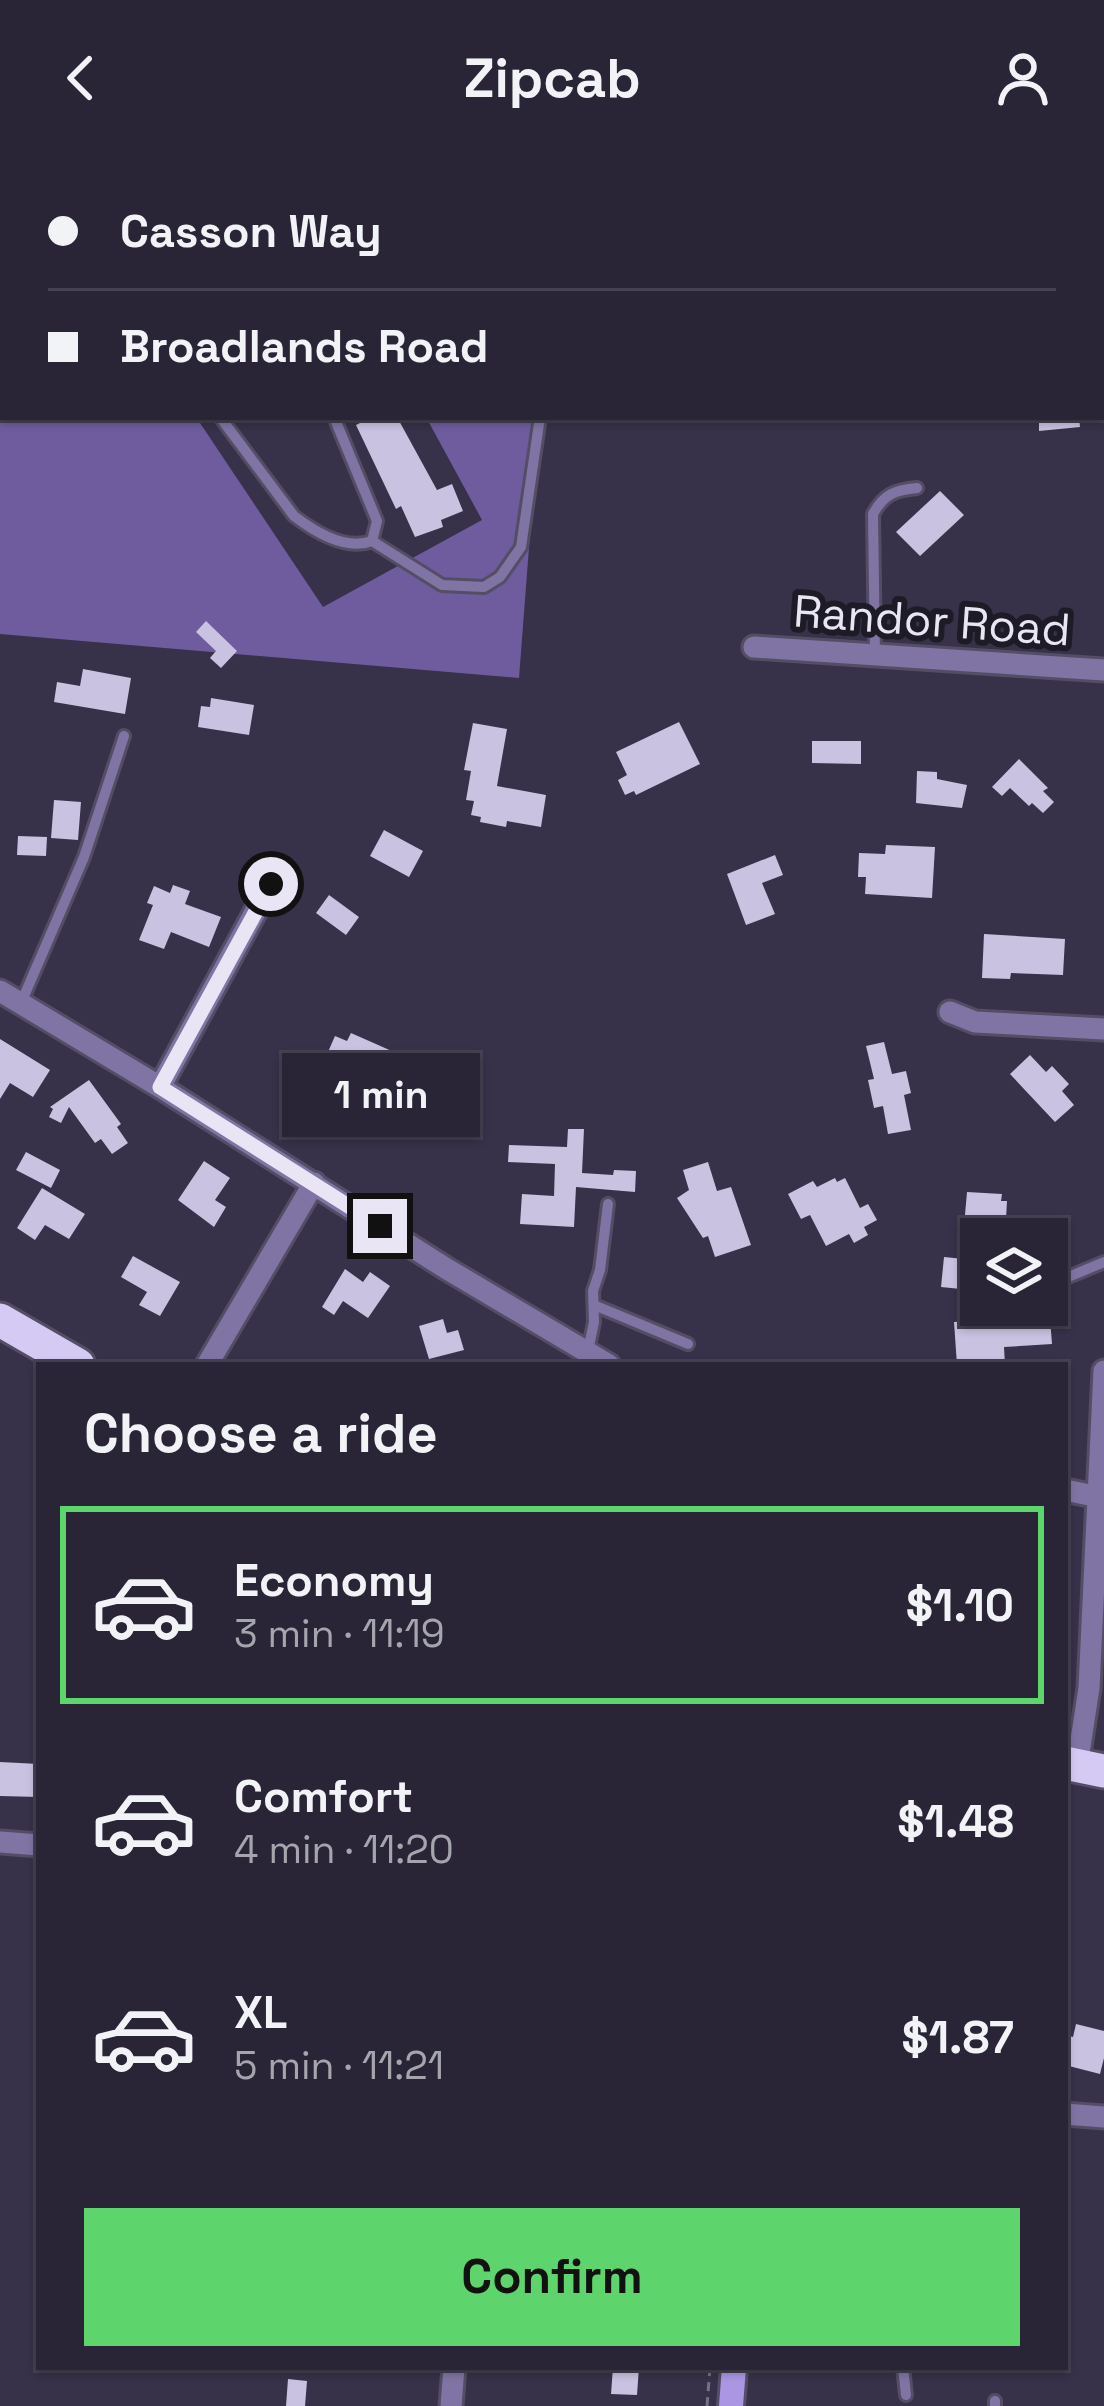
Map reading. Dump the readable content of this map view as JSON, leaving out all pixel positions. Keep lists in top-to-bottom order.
{
  "streets": {
    "street": ["Randor Road"]
  },
  "page": {
    "header": "Zipcab",
    "banner": ["Casson Way", "Broadlands Road"],
    "bubble": "1 min",
    "heading": "Choose a ride",
    "list": [
      {
        "name": "Economy",
        "note": "3 min · 11:19",
        "value": "$1.10"
      },
      {
        "name": "Comfort",
        "note": "4 min · 11:20",
        "value": "$1.48"
      },
      {
        "name": "XL",
        "note": "5 min · 11:21",
        "value": "$1.87"
      }
    ],
    "buttons": "Confirm"
  }
}
